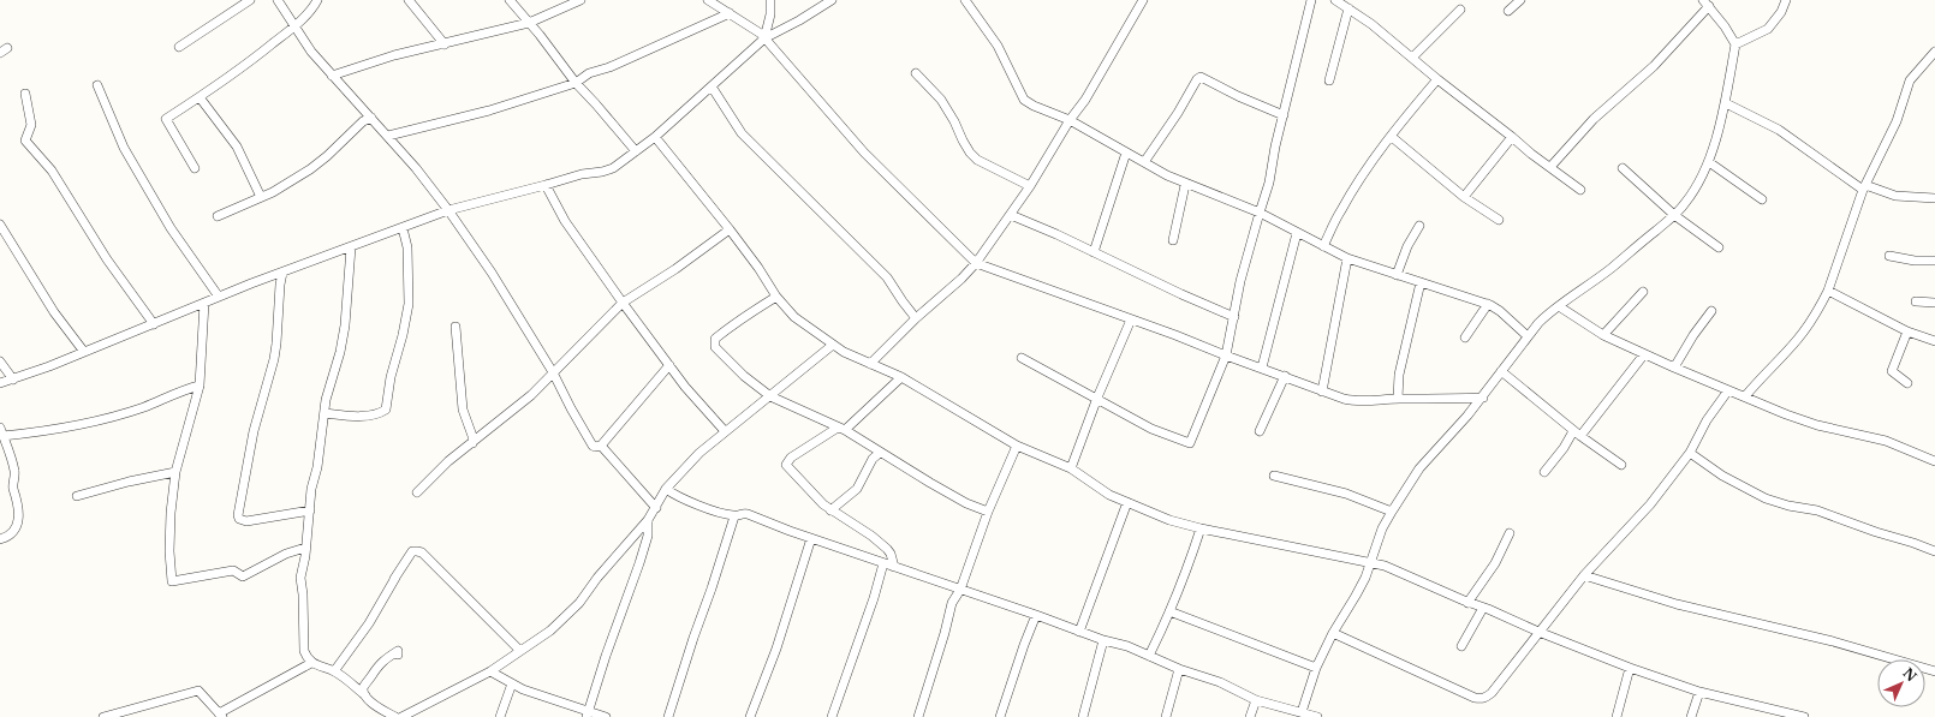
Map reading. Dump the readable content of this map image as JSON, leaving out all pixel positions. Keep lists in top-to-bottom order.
{
  "north": "top right"
}
